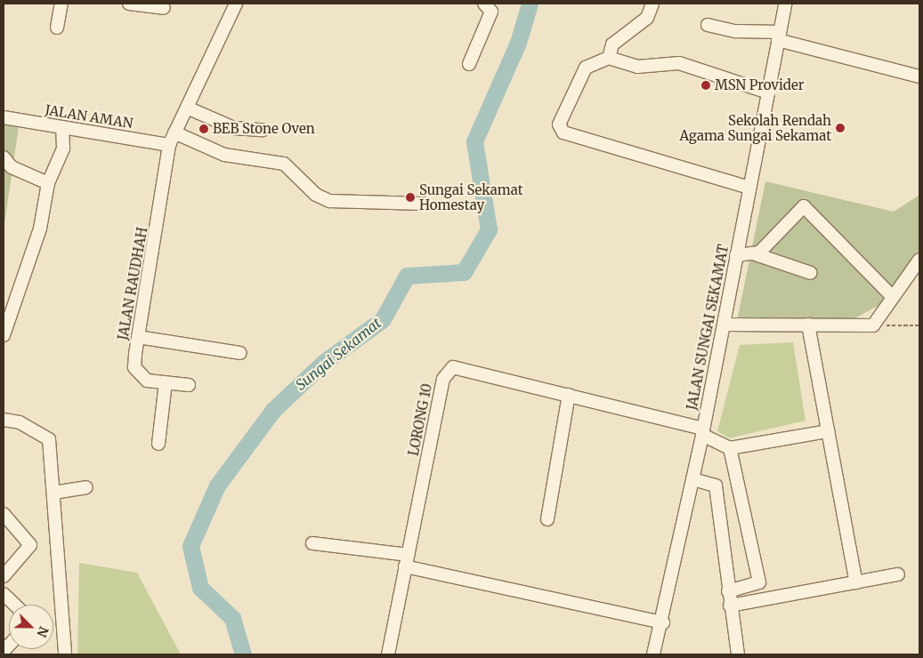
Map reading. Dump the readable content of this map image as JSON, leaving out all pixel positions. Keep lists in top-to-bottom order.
{
  "streets": {
    "street": [
      "JALAN AMAN",
      "JALAN RAUDHAH",
      "JALAN SUNGAI SEKAMAT",
      "LORONG 10"
    ]
  },
  "crossings": [
    ["JALAN AMAN", "JALAN RAUDHAH"],
    ["JALAN SUNGAI SEKAMAT", "LORONG 10"]
  ],
  "water": ["Sungai Sekamat"],
  "places": [
    "MSN Provider",
    "Sekolah Rendah Agama Sungai Sekamat",
    "BEB Stone Oven",
    "Sungai Sekamat Homestay"
  ],
  "north": "bottom right"
}
